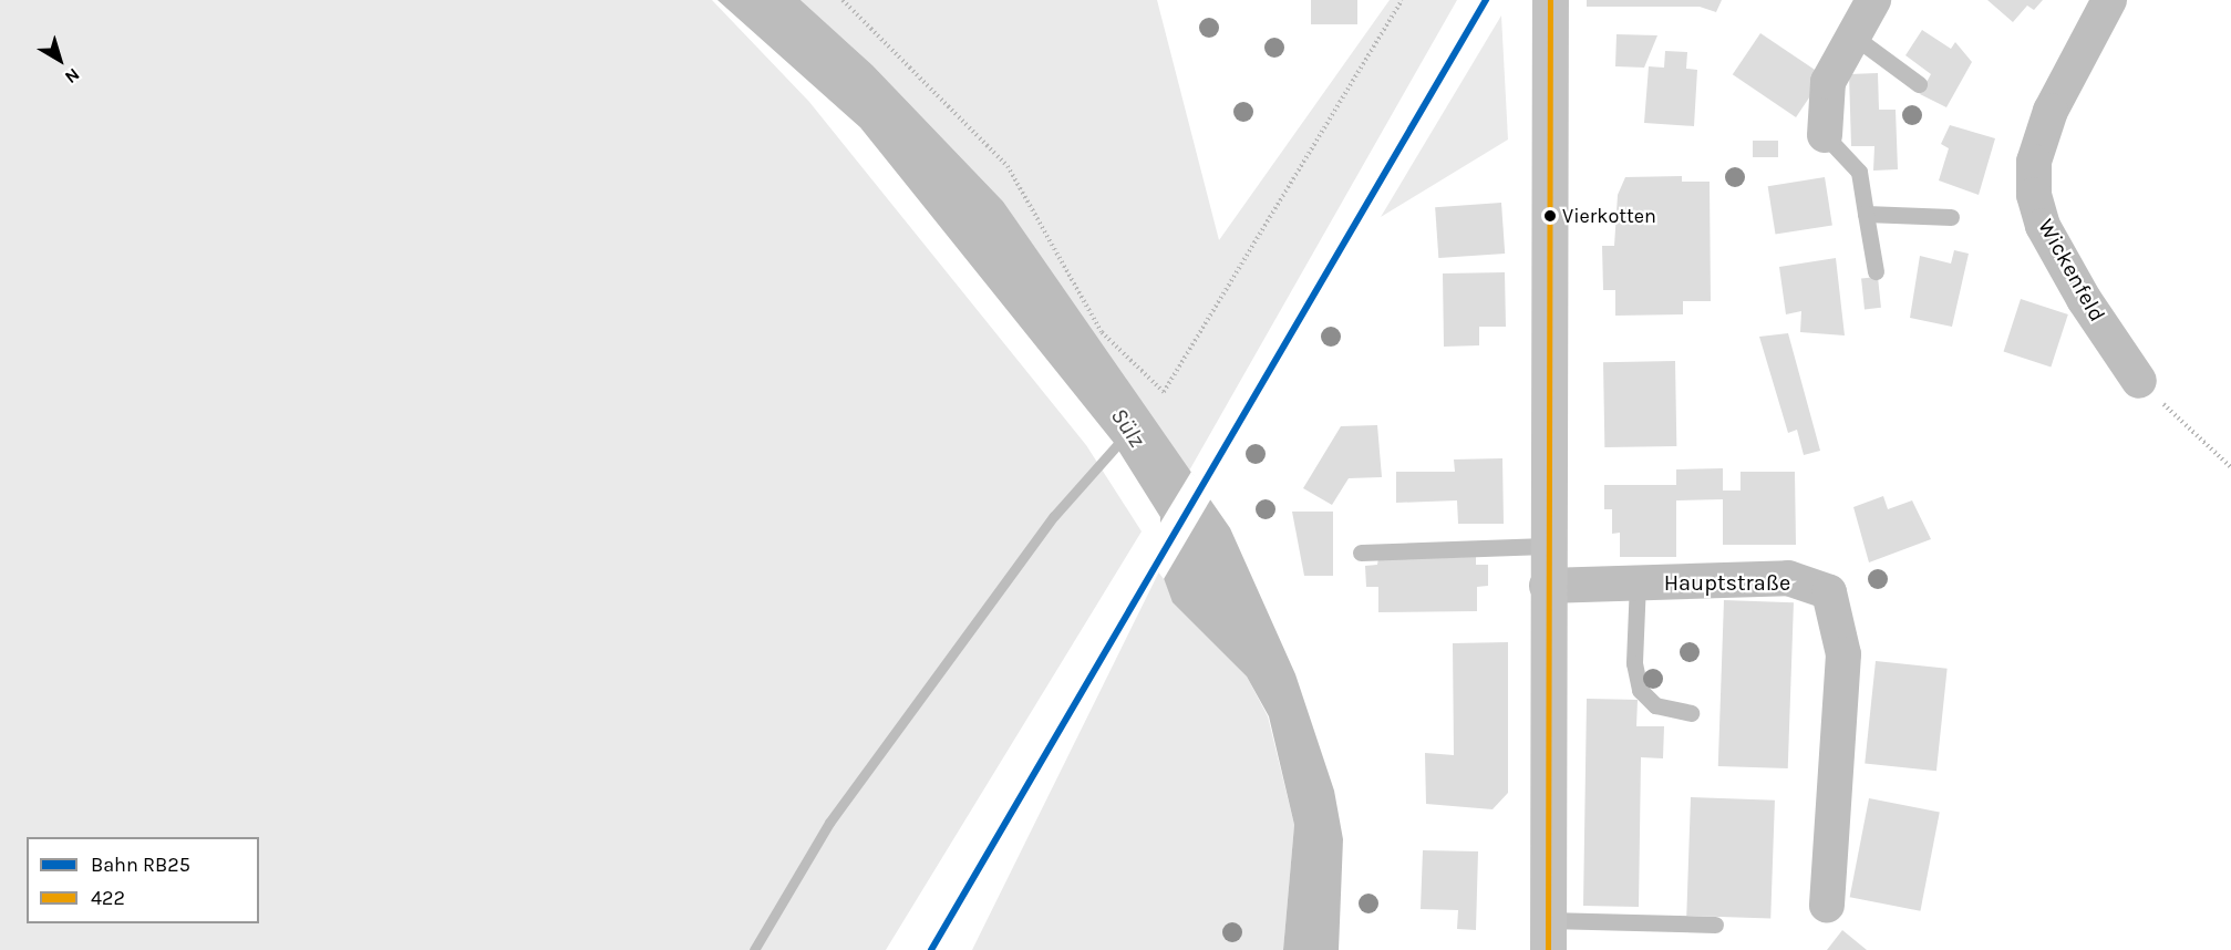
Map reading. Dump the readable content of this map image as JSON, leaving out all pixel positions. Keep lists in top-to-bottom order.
{
  "streets": {
    "street": ["Wickenfeld", "Hauptstraße"]
  },
  "water": ["Sülz"],
  "places": ["Vierkotten"],
  "lines": ["rail line RB25", "transit line 422"],
  "legend": ["Bahn RB25", "422"],
  "north": "bottom right"
}
